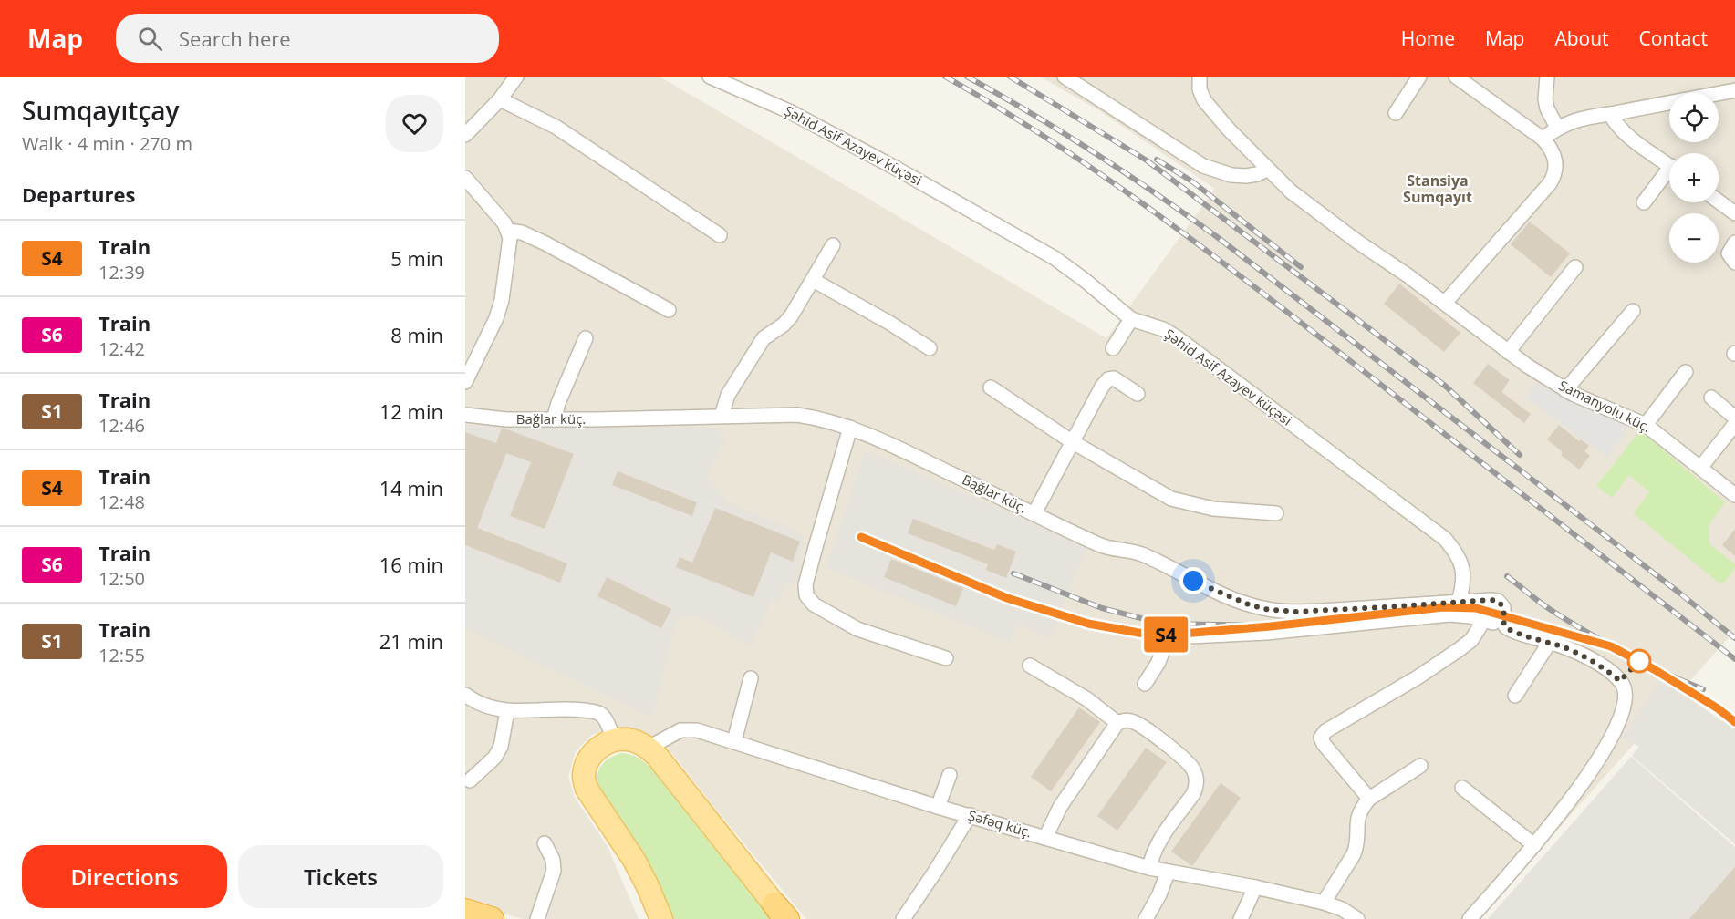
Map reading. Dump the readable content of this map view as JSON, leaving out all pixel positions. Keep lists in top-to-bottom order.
{
  "streets": {
    "street": [
      "Şəhid Asif Azayev küçəsi",
      "Samanyolu küç.",
      "Bağlar küç.",
      "Şəfəq küç."
    ]
  },
  "crossings": [
    ["Şəhid Asif Azayev küçəsi", "Bağlar küç."]
  ],
  "districts": ["Stansiya Sumqayıt"],
  "page": {
    "header": "Map",
    "search": "Search here",
    "nav": [
      "Home",
      "Map",
      "About",
      "Contact"
    ],
    "heading": [
      ["Sumqayıtçay", "Walk · 4 min · 270 m"],
      "Departures"
    ],
    "on_map": "S4",
    "map_buttons": ["+", "−"],
    "list": [
      {
        "mark": "S4",
        "name": "Train",
        "note": "12:39",
        "value": "5 min"
      },
      {
        "mark": "S6",
        "name": "Train",
        "note": "12:42",
        "value": "8 min"
      },
      {
        "mark": "S1",
        "name": "Train",
        "note": "12:46",
        "value": "12 min"
      },
      {
        "mark": "S4",
        "name": "Train",
        "note": "12:48",
        "value": "14 min"
      },
      {
        "mark": "S6",
        "name": "Train",
        "note": "12:50",
        "value": "16 min"
      },
      {
        "mark": "S1",
        "name": "Train",
        "note": "12:55",
        "value": "21 min"
      }
    ],
    "buttons": ["Directions", "Tickets"]
  }
}
